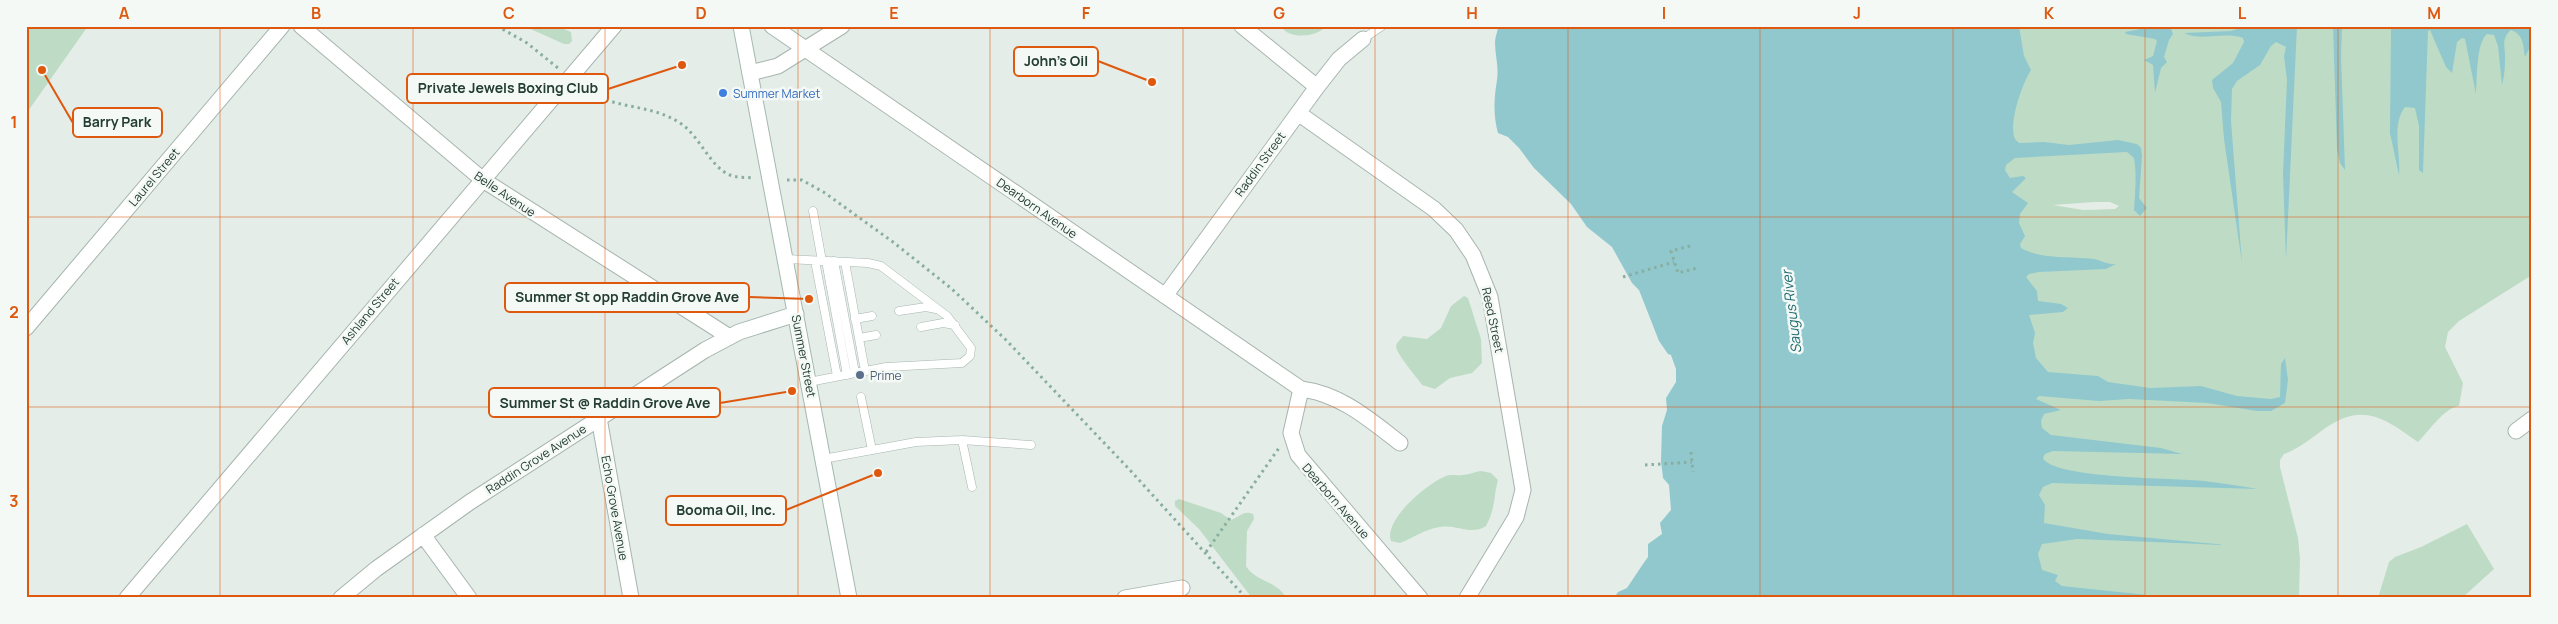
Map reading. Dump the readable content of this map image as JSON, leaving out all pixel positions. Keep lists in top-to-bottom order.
{
  "streets": {
    "street": [
      "Raddin Street",
      "Laurel Street",
      "Belle Avenue",
      "Dearborn Avenue",
      "Ashland Street",
      "Reed Street",
      "Summer Street",
      "Raddin Grove Avenue",
      "Echo Grove Avenue"
    ]
  },
  "crossings": [
    ["Raddin Street", "Dearborn Avenue"],
    ["Raddin Street", "Reed Street"],
    ["Belle Avenue", "Ashland Street"],
    ["Belle Avenue", "Raddin Grove Avenue"],
    ["Summer Street", "Raddin Grove Avenue"],
    ["Raddin Grove Avenue", "Echo Grove Avenue"]
  ],
  "water": ["Saugus River"],
  "places": [
    "Private Jewels Boxing Club",
    "Barry Park",
    "John's Oil",
    "Summer Market",
    "Summer St opp Raddin Grove Ave",
    "Prime",
    "Summer St @ Raddin Grove Ave",
    "Booma Oil, Inc."
  ],
  "grid": {
    "columns": [
      "A",
      "B",
      "C",
      "D",
      "E",
      "F",
      "G",
      "H",
      "I",
      "J",
      "K",
      "L",
      "M"
    ],
    "rows": ["1", "2", "3"]
  }
}
